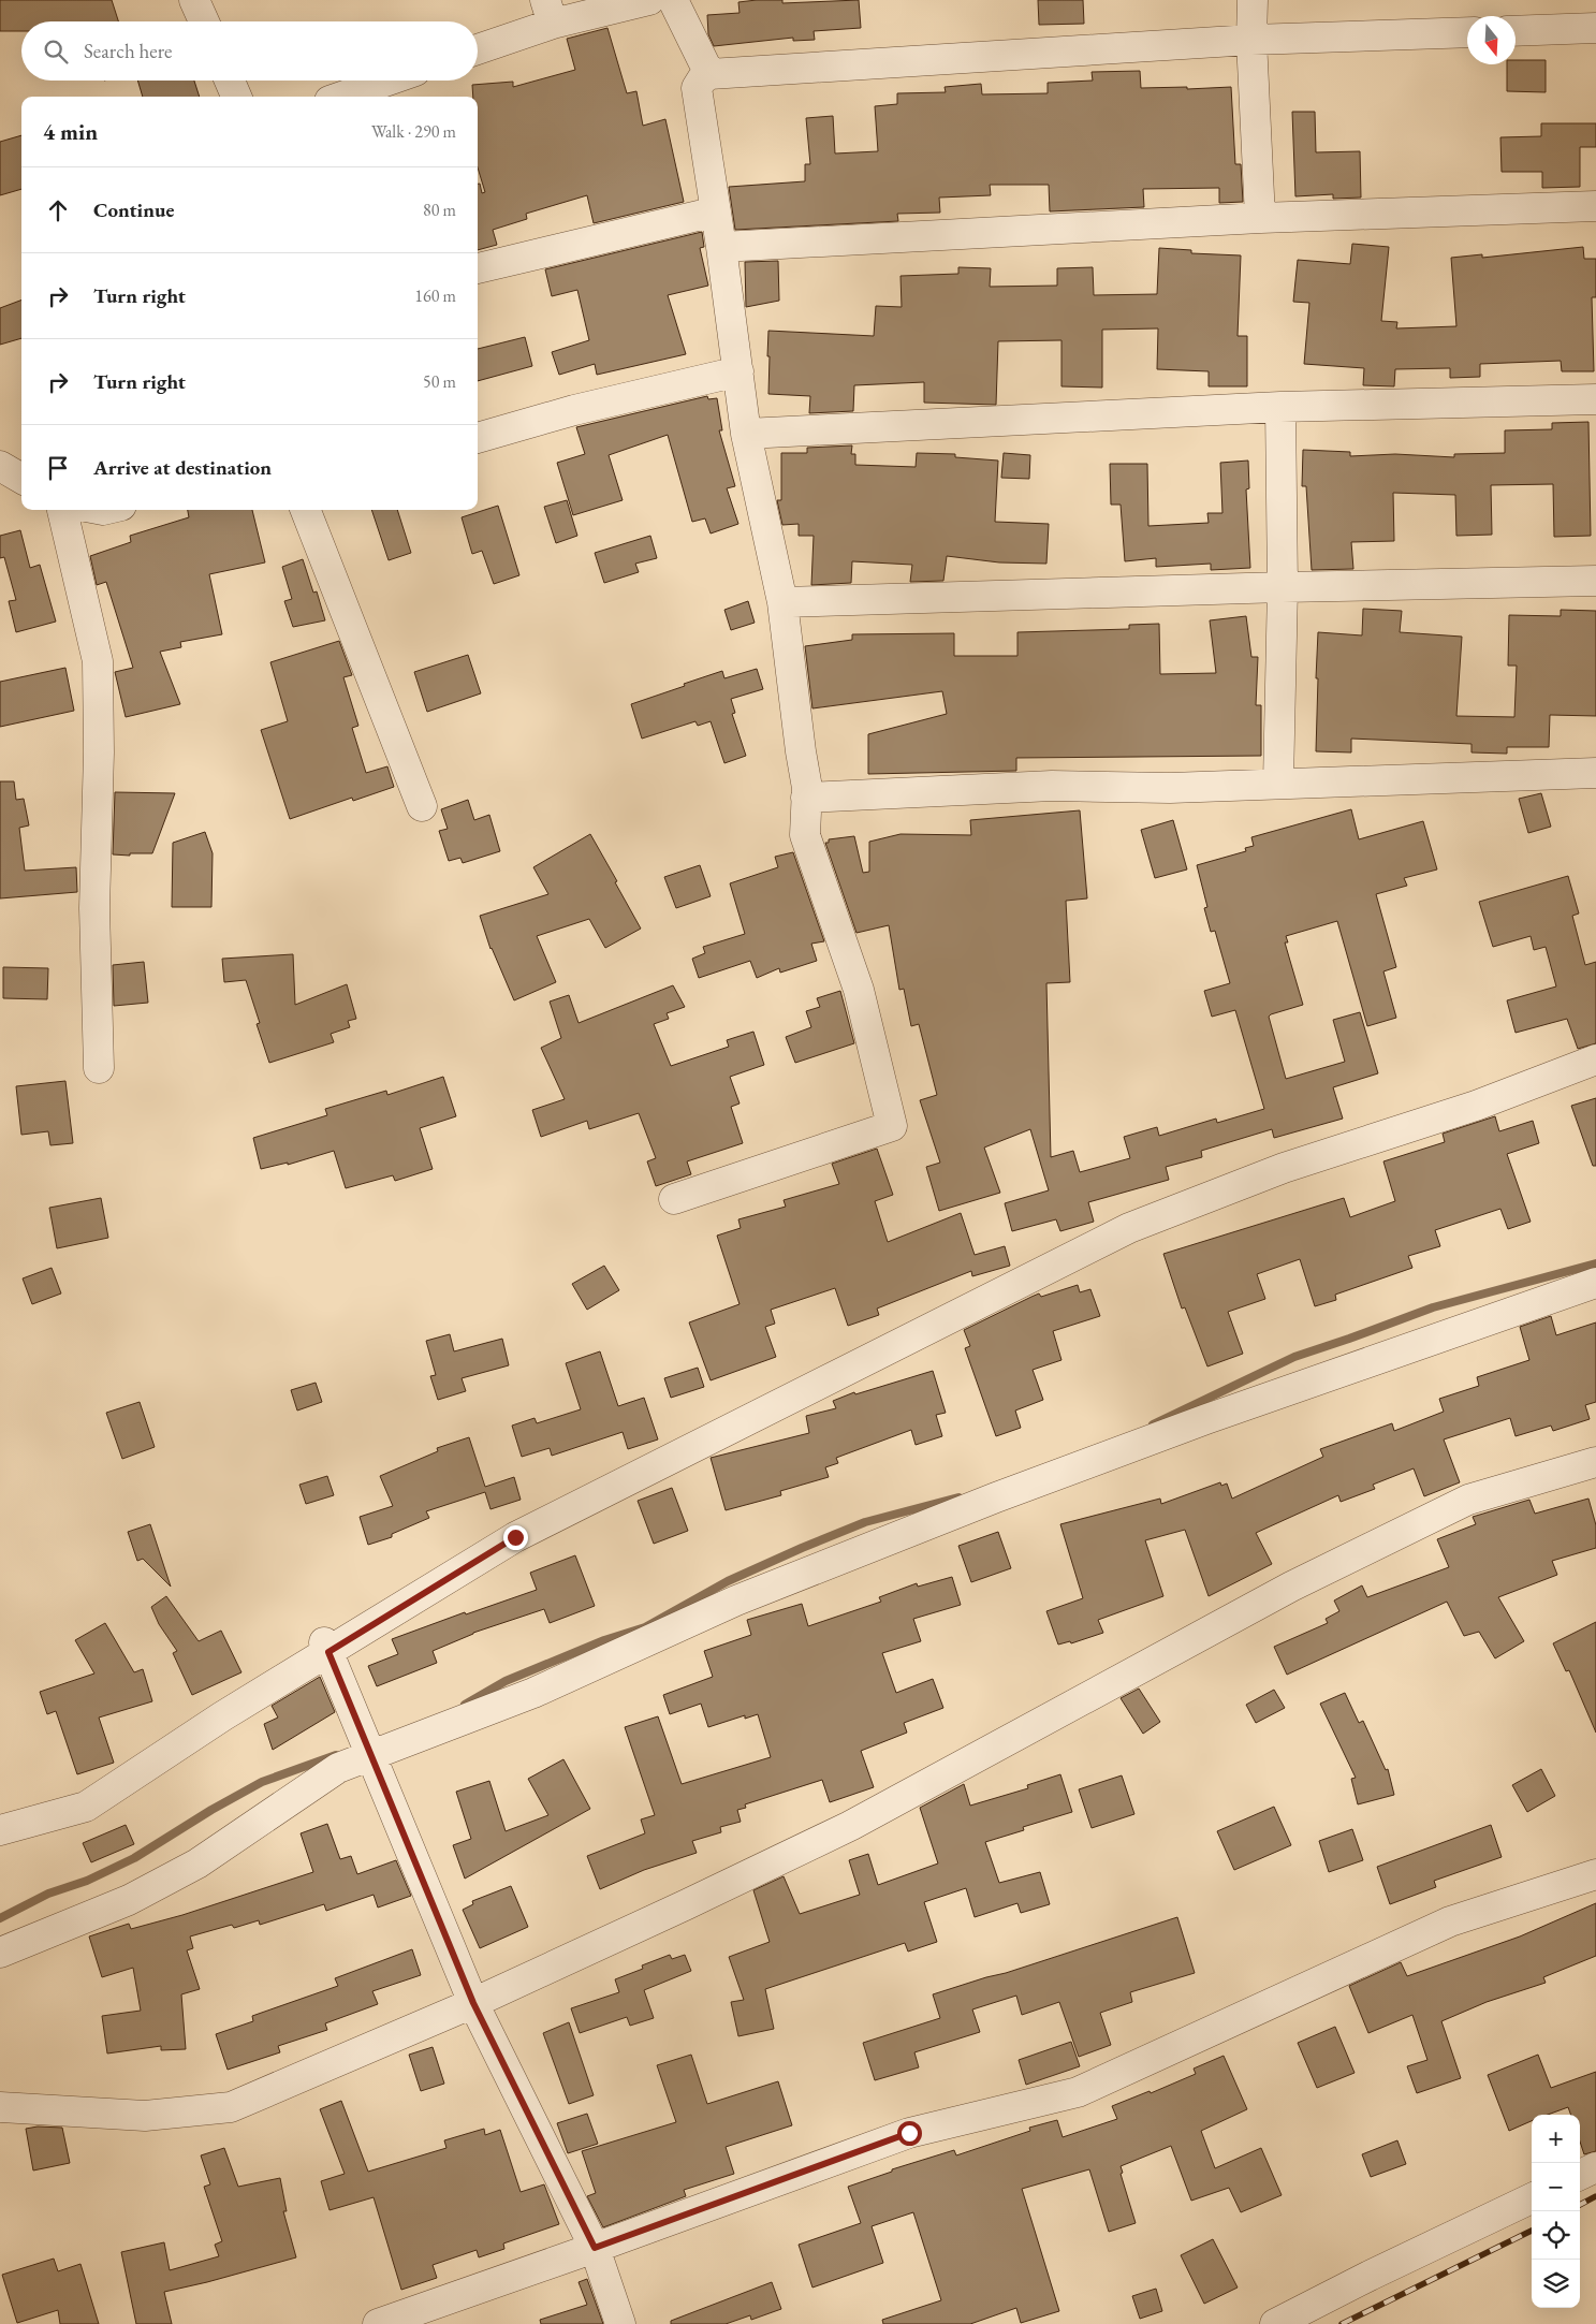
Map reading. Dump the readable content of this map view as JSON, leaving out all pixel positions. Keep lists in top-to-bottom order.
{
  "north": "bottom",
  "page": {
    "search": "Search here",
    "heading": ["4 min", "Walk · 290 m"],
    "list": [
      ["Continue", "80 m"],
      ["Turn right", "160 m"],
      ["Turn right", "50 m"],
      "Arrive at destination"
    ],
    "map_buttons": ["+", "−"]
  }
}
